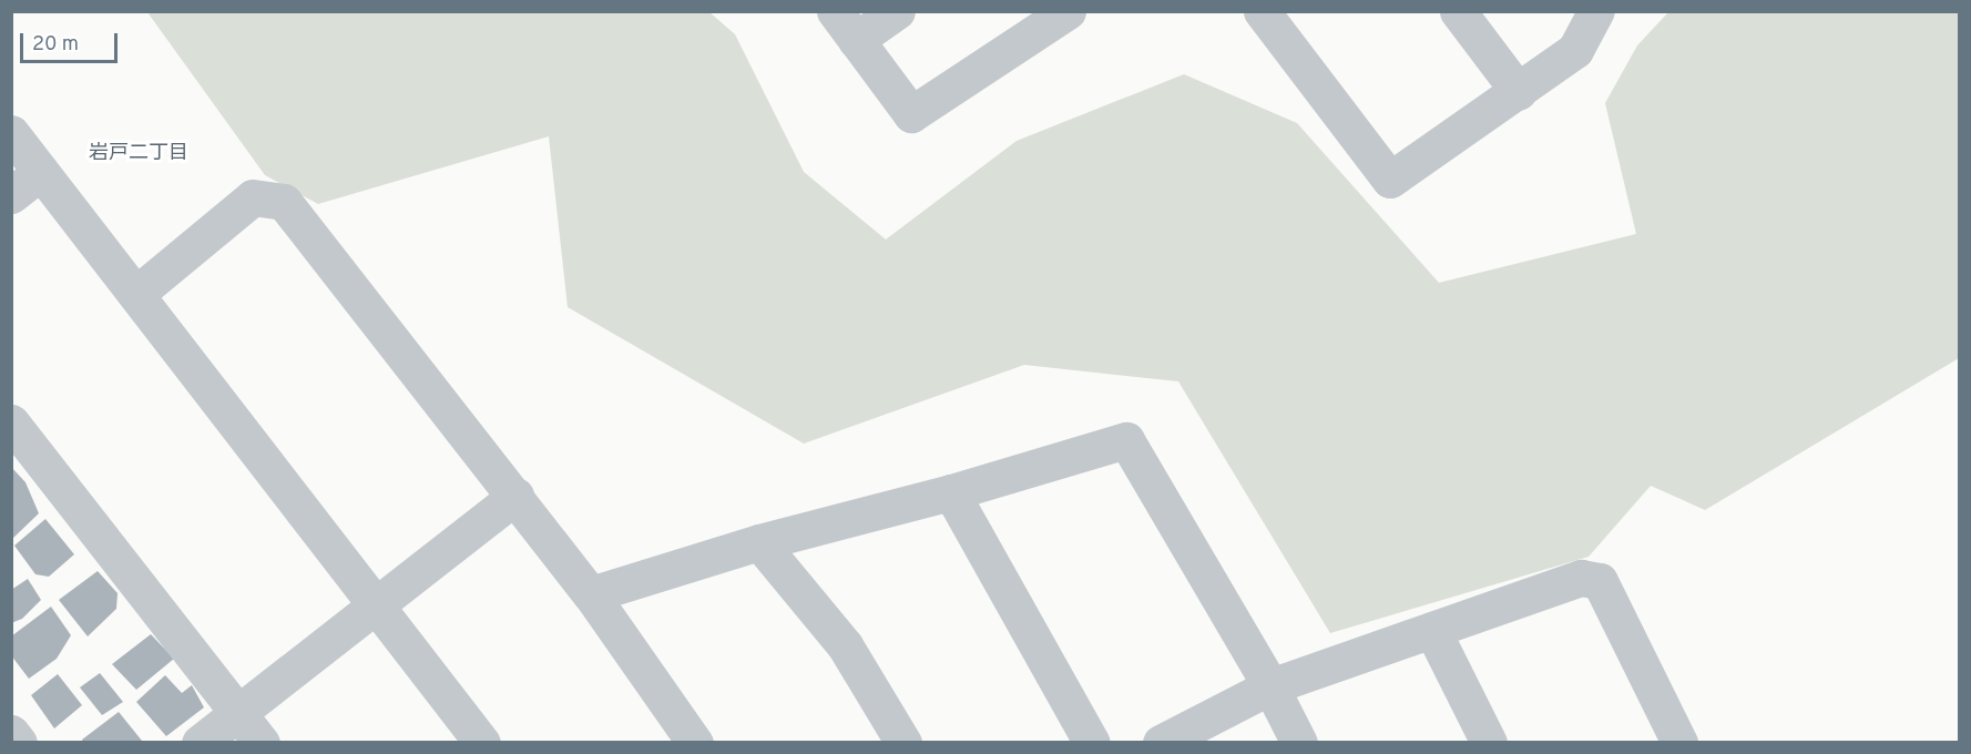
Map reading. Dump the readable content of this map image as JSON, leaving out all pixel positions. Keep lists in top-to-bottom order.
{
  "districts": ["岩戸二丁目"],
  "scale_bar": "20 m"
}
